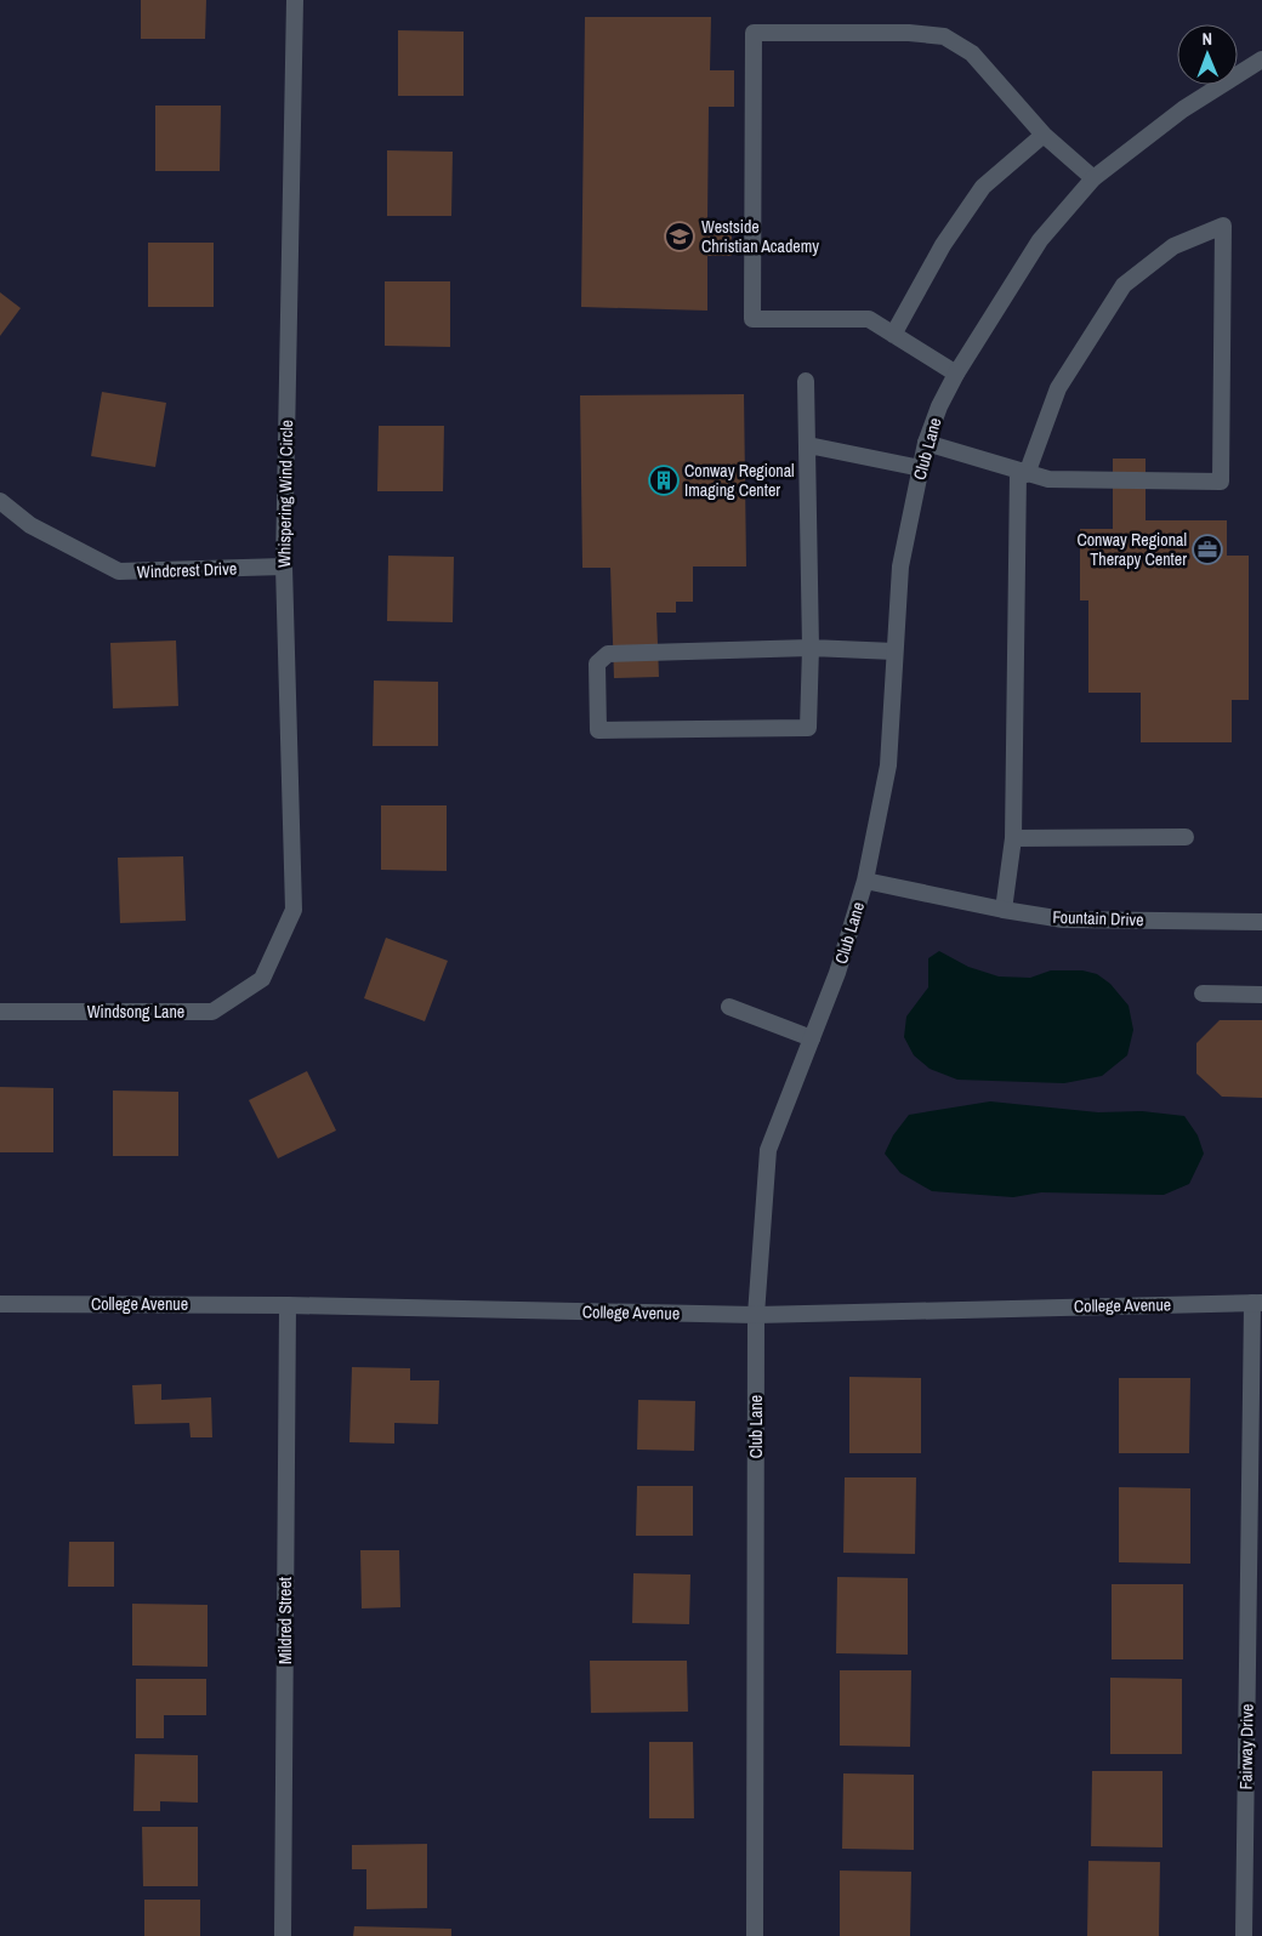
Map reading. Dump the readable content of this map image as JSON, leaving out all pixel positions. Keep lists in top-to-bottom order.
{
  "streets": {
    "street": [
      "Club Lane",
      "Whispering Wind Circle",
      "Windcrest Drive",
      "Fountain Drive",
      "Windsong Lane",
      "College Avenue",
      "Mildred Street",
      "Fairway Drive"
    ]
  },
  "crossings": [
    ["Club Lane", "Fountain Drive"],
    ["Club Lane", "College Avenue"],
    ["Whispering Wind Circle", "Windcrest Drive"],
    ["Whispering Wind Circle", "Windsong Lane"],
    ["College Avenue", "Mildred Street"],
    ["College Avenue", "Fairway Drive"]
  ],
  "places": {
    "school or university": ["Westside Christian Academy"],
    "building": ["Conway Regional Imaging Center"],
    "office": ["Conway Regional Therapy Center"]
  },
  "north": "top"
}
